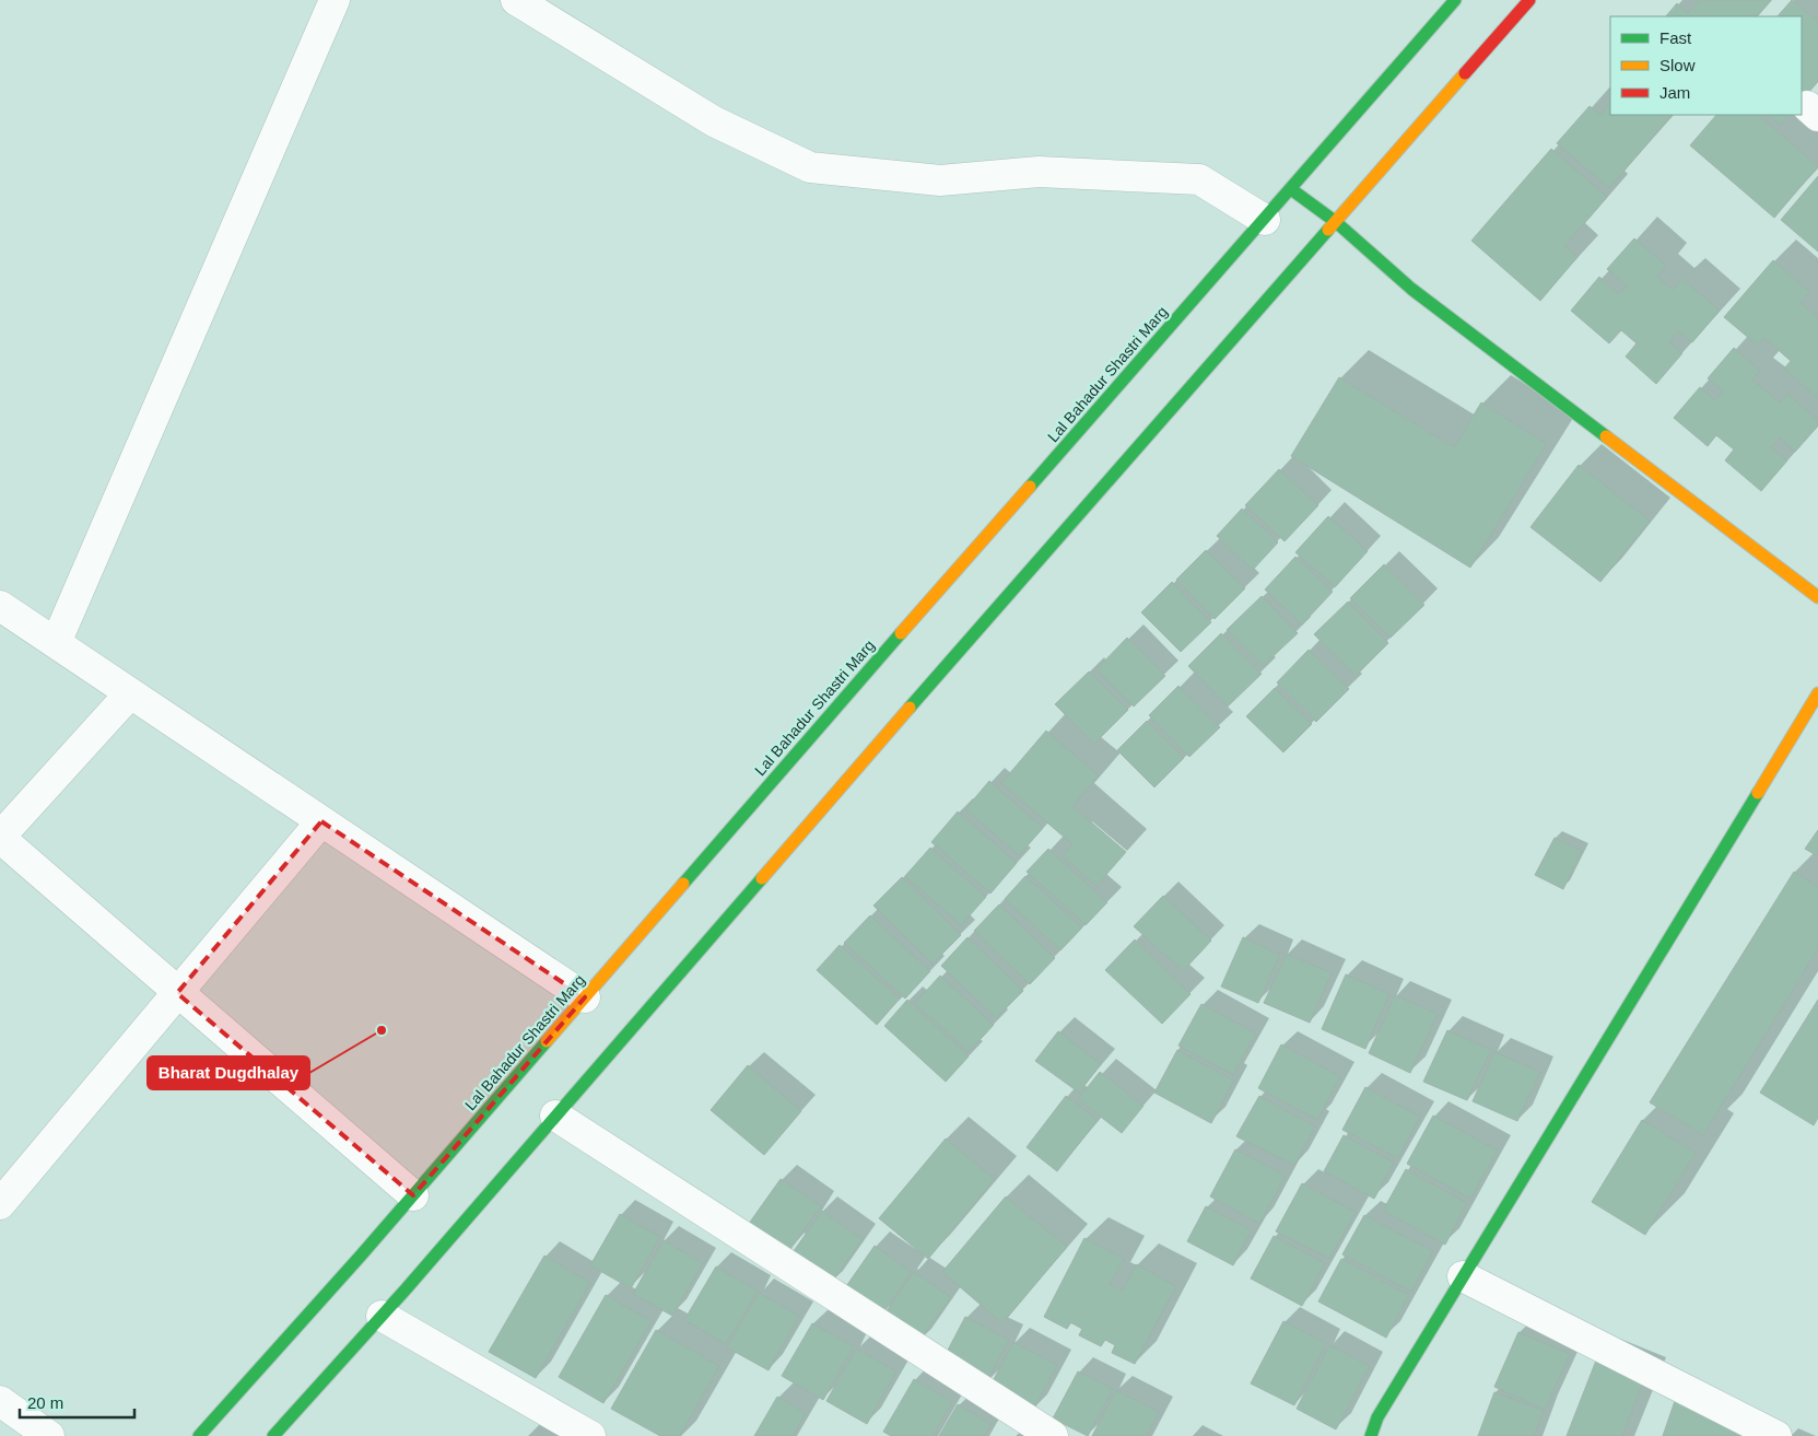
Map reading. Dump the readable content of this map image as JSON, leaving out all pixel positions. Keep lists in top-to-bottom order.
{
  "streets": {
    "main road": ["Lal Bahadur Shastri Marg"]
  },
  "places": ["Bharat Dugdhalay"],
  "legend": ["Fast", "Slow", "Jam"],
  "scale_bar": "20 m"
}
